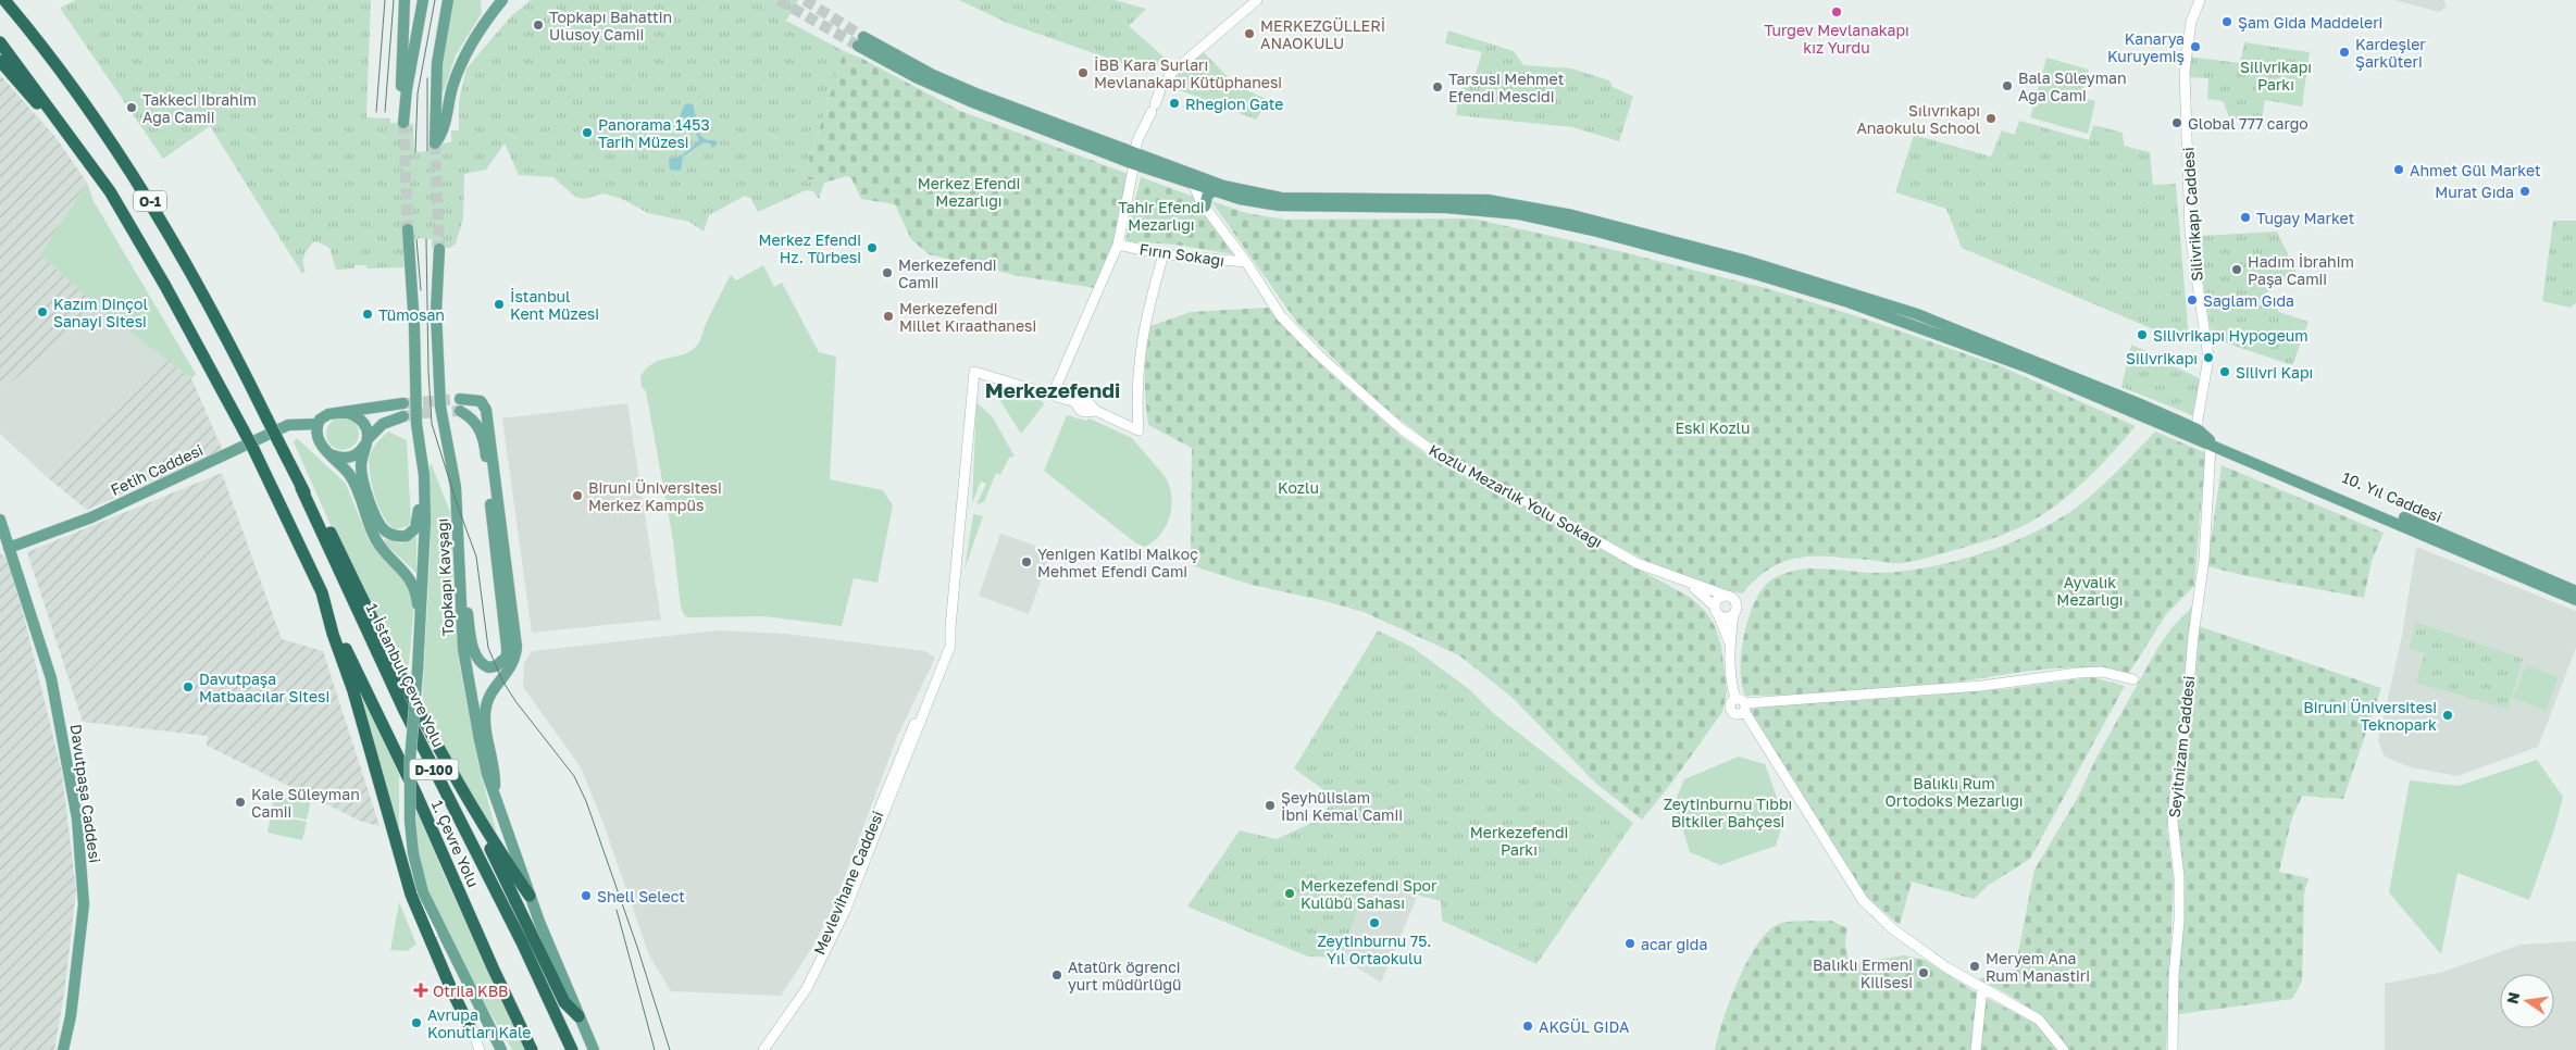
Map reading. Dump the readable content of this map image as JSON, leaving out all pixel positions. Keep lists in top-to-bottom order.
{
  "streets": {
    "highway": [
      "O-1",
      "1. İstanbul Çevre Yolu",
      "D-100",
      "1. Çevre Yolu"
    ],
    "main road": [
      "Fetih Caddesi",
      "10. Yıl Caddesi",
      "Topkapı Kavşağı",
      "Davutpaşa Caddesi"
    ],
    "street": [
      "Silivrikapı Caddesi",
      "Fırın Sokağı",
      "Kozlu Mezarlık Yolu Sokağı",
      "Seyitnizam Caddesi",
      "Mevlevihane Caddesi"
    ]
  },
  "crossings": [
    ["O-1", "1. İstanbul Çevre Yolu"],
    ["O-1", "1. Çevre Yolu"],
    ["Silivrikapı Caddesi", "10. Yıl Caddesi"],
    ["Silivrikapı Caddesi", "Seyitnizam Caddesi"],
    ["Fırın Sokağı", "Kozlu Mezarlık Yolu Sokağı"],
    ["Fetih Caddesi", "Davutpaşa Caddesi"],
    ["10. Yıl Caddesi", "Seyitnizam Caddesi"]
  ],
  "districts": ["Merkezefendi"],
  "parks": [
    "Silivrikapı Parkı",
    "Merkez Efendi Mezarlığı",
    "Tahir Efendi Mezarlığı",
    "Eski Kozlu",
    "Kozlu",
    "Ayvalık Mezarlığı",
    "Balıklı Rum Ortodoks Mezarlığı",
    "Zeytinburnu Tıbbı Bitkiler Bahçesi",
    "Merkezefendi Parkı"
  ],
  "places": {
    "other": [
      "Turgev Mevlanakapı kız Yurdu",
      "Şam Gida Maddeleri",
      "Topkapı Bahattin Ulusoy Camii",
      "MERKEZGÜLLERİ ANAOKULU",
      "Kanarya Kuruyemiş",
      "Kardeşler Şarküteri",
      "İBB Kara Surları Mevlanakapı Kütüphanesi",
      "Bala Süleyman Ağa Cami",
      "Tarsusi Mehmet Efendi Mescidi",
      "Rhegion Gate",
      "Takkeci Ibrahim Ağa Camii",
      "Sılıvrıkapı Anaokulu School",
      "Global 777 cargo",
      "Panorama 1453 Tarih Müzesi",
      "Ahmet Gül Market",
      "Murat Gıda",
      "Tugay Market",
      "Merkez Efendi Hz. Türbesi",
      "Hadım İbrahim Paşa Camii",
      "Merkezefendi Camii",
      "Sağlam Gıda",
      "İstanbul Kent Müzesi",
      "Kazım Dinçol Sanayi Sitesi",
      "Tümosan",
      "Merkezefendi Millet Kıraathanesi",
      "Silivrikapı Hypogeum",
      "Silivrikapı",
      "Silivri Kapı",
      "Biruni Üniversitesi Merkez Kampüs",
      "Yenigen Katibi Malkoç Mehmet Efendi Cami",
      "Davutpaşa Matbaacılar Sitesi",
      "Biruni Üniversitesi Teknopark",
      "Kale Süleyman Camii",
      "Şeyhülislam İbni Kemal Camii",
      "Merkezefendi Spor Kulübü Sahası",
      "Shell Select",
      "Zeytinburnu 75. Yıl Ortaokulu",
      "acar gida",
      "Meryem Ana Rum Manastiri",
      "Balıklı Ermeni Kilisesi",
      "Atatürk öğrenci yurt müdürlüğü",
      "Avrupa Konutları Kale",
      "AKGÜL GIDA"
    ],
    "health": ["Otrila KBB"]
  },
  "north": "left"
}
